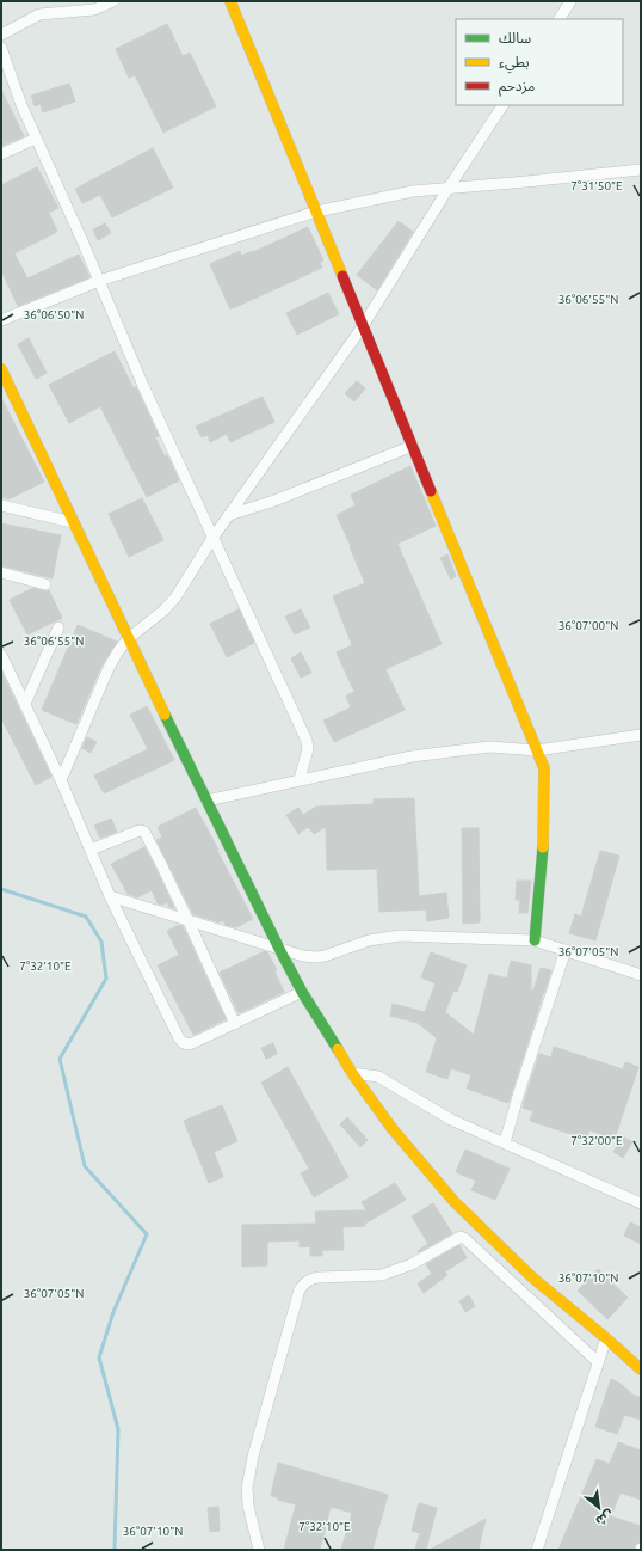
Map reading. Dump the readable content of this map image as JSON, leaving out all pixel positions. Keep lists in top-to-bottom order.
{
  "legend": ["سالك", "بطيء", "مزدحم"],
  "north": "bottom right",
  "coordinates": [
    "7°31'50\"E",
    "36°06'55\"N",
    "36°06'50\"N",
    "36°07'00\"N",
    "36°07'05\"N",
    "7°32'10\"E",
    "7°32'00\"E",
    "36°07'10\"N"
  ]
}
